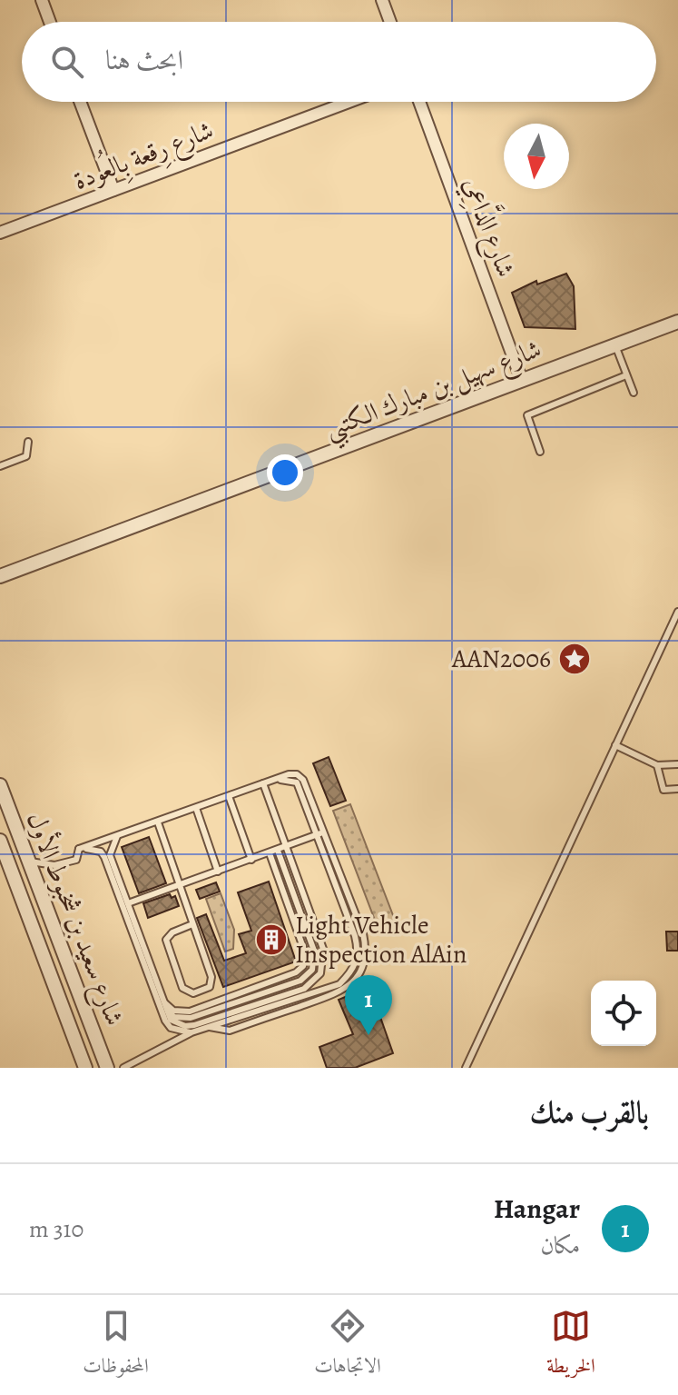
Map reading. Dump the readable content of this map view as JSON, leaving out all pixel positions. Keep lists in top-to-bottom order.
{
  "streets": {
    "street": [
      "شارع رِقعة بِالعُودة",
      "شارع الدَّاعِي",
      "شارع سهيل بن مبارك الكتبي",
      "شارع سعيد بن شخبوط الأول"
    ]
  },
  "crossings": [
    ["شارع الدَّاعِي", "شارع سهيل بن مبارك الكتبي"]
  ],
  "places": {
    "place": ["AAN2006"],
    "building": ["Light Vehicle Inspection AlAin"]
  },
  "north": "bottom",
  "page": {
    "search": "ابحث هنا",
    "pins": "1",
    "heading": "بالقرب منك",
    "list": [
      {
        "mark": "1",
        "name": "Hangar",
        "note": "مكان",
        "value": "310 m"
      }
    ],
    "nav": ["الخريطة", "الاتجاهات", "المحفوظات"]
  }
}
